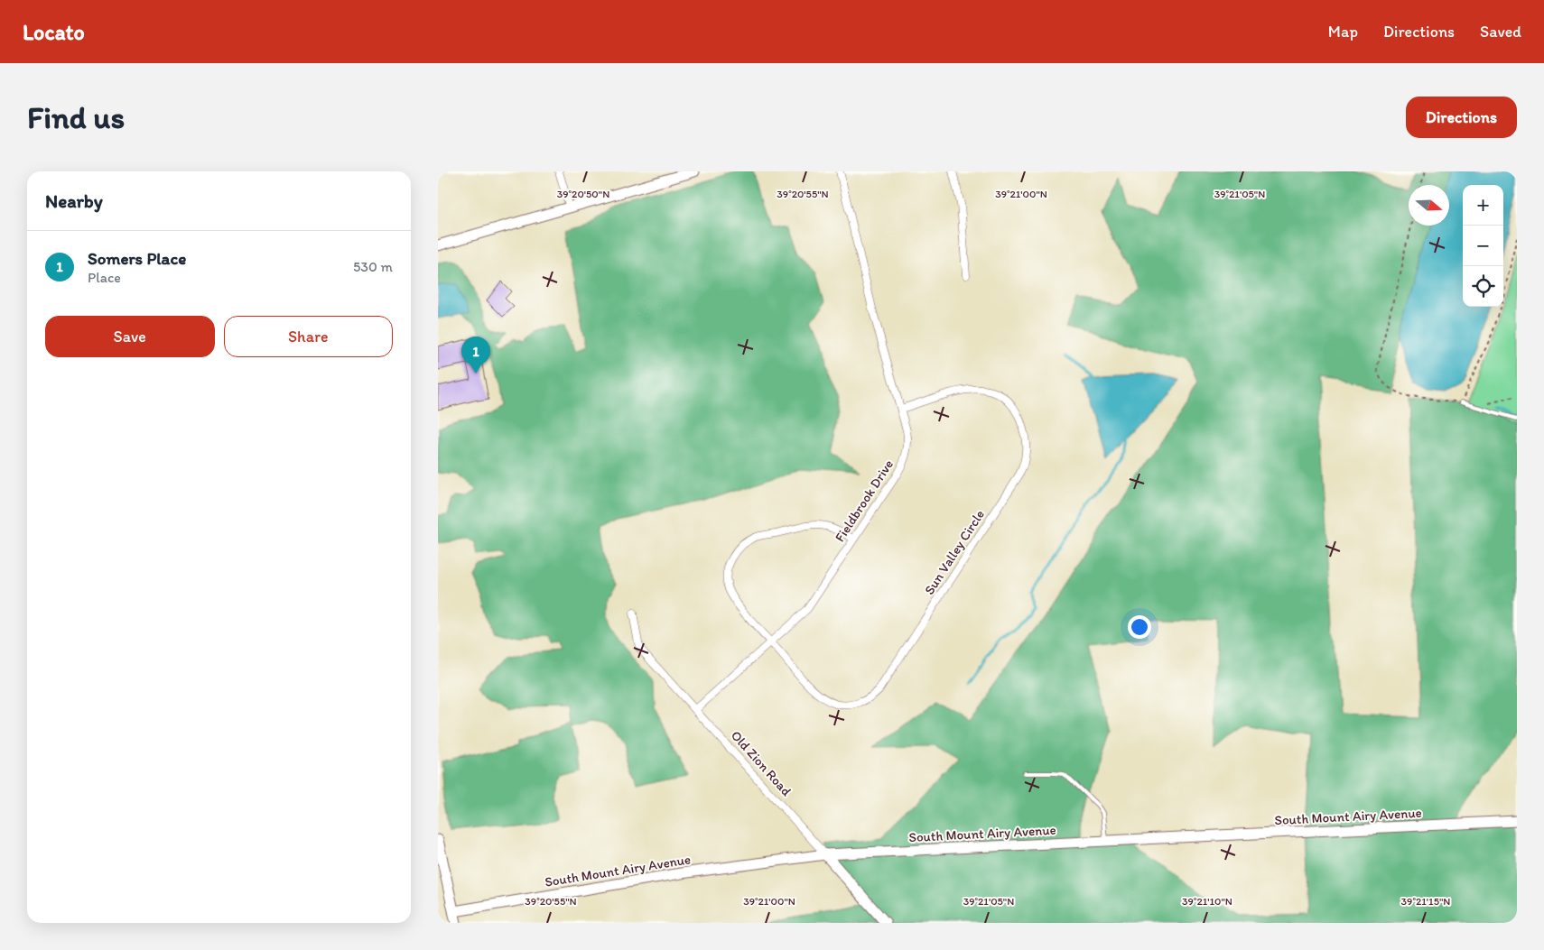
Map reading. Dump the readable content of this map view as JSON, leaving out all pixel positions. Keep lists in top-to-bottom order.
{
  "streets": {
    "street": [
      "Fieldbrook Drive",
      "Sun Valley Circle",
      "Old Zion Road",
      "South Mount Airy Avenue"
    ]
  },
  "crossings": [
    ["Fieldbrook Drive", "Sun Valley Circle"],
    ["Fieldbrook Drive", "Old Zion Road"],
    ["Old Zion Road", "South Mount Airy Avenue"]
  ],
  "north": "right",
  "page": {
    "header": "Locato",
    "nav": ["Map", "Directions", "Saved"],
    "buttons": [
      "Directions",
      ["Save", "Share"]
    ],
    "title": "Find us",
    "heading": "Nearby",
    "map_buttons": ["+", "−"],
    "list": [
      {
        "mark": "1",
        "name": "Somers Place",
        "note": "Place",
        "value": "530 m"
      }
    ],
    "pins": "1"
  },
  "coordinates": [
    "39°20'50\"N",
    "39°20'55\"N",
    "39°21'00\"N",
    "39°21'05\"N",
    "39°21'10\"N",
    "39°21'15\"N"
  ]
}
